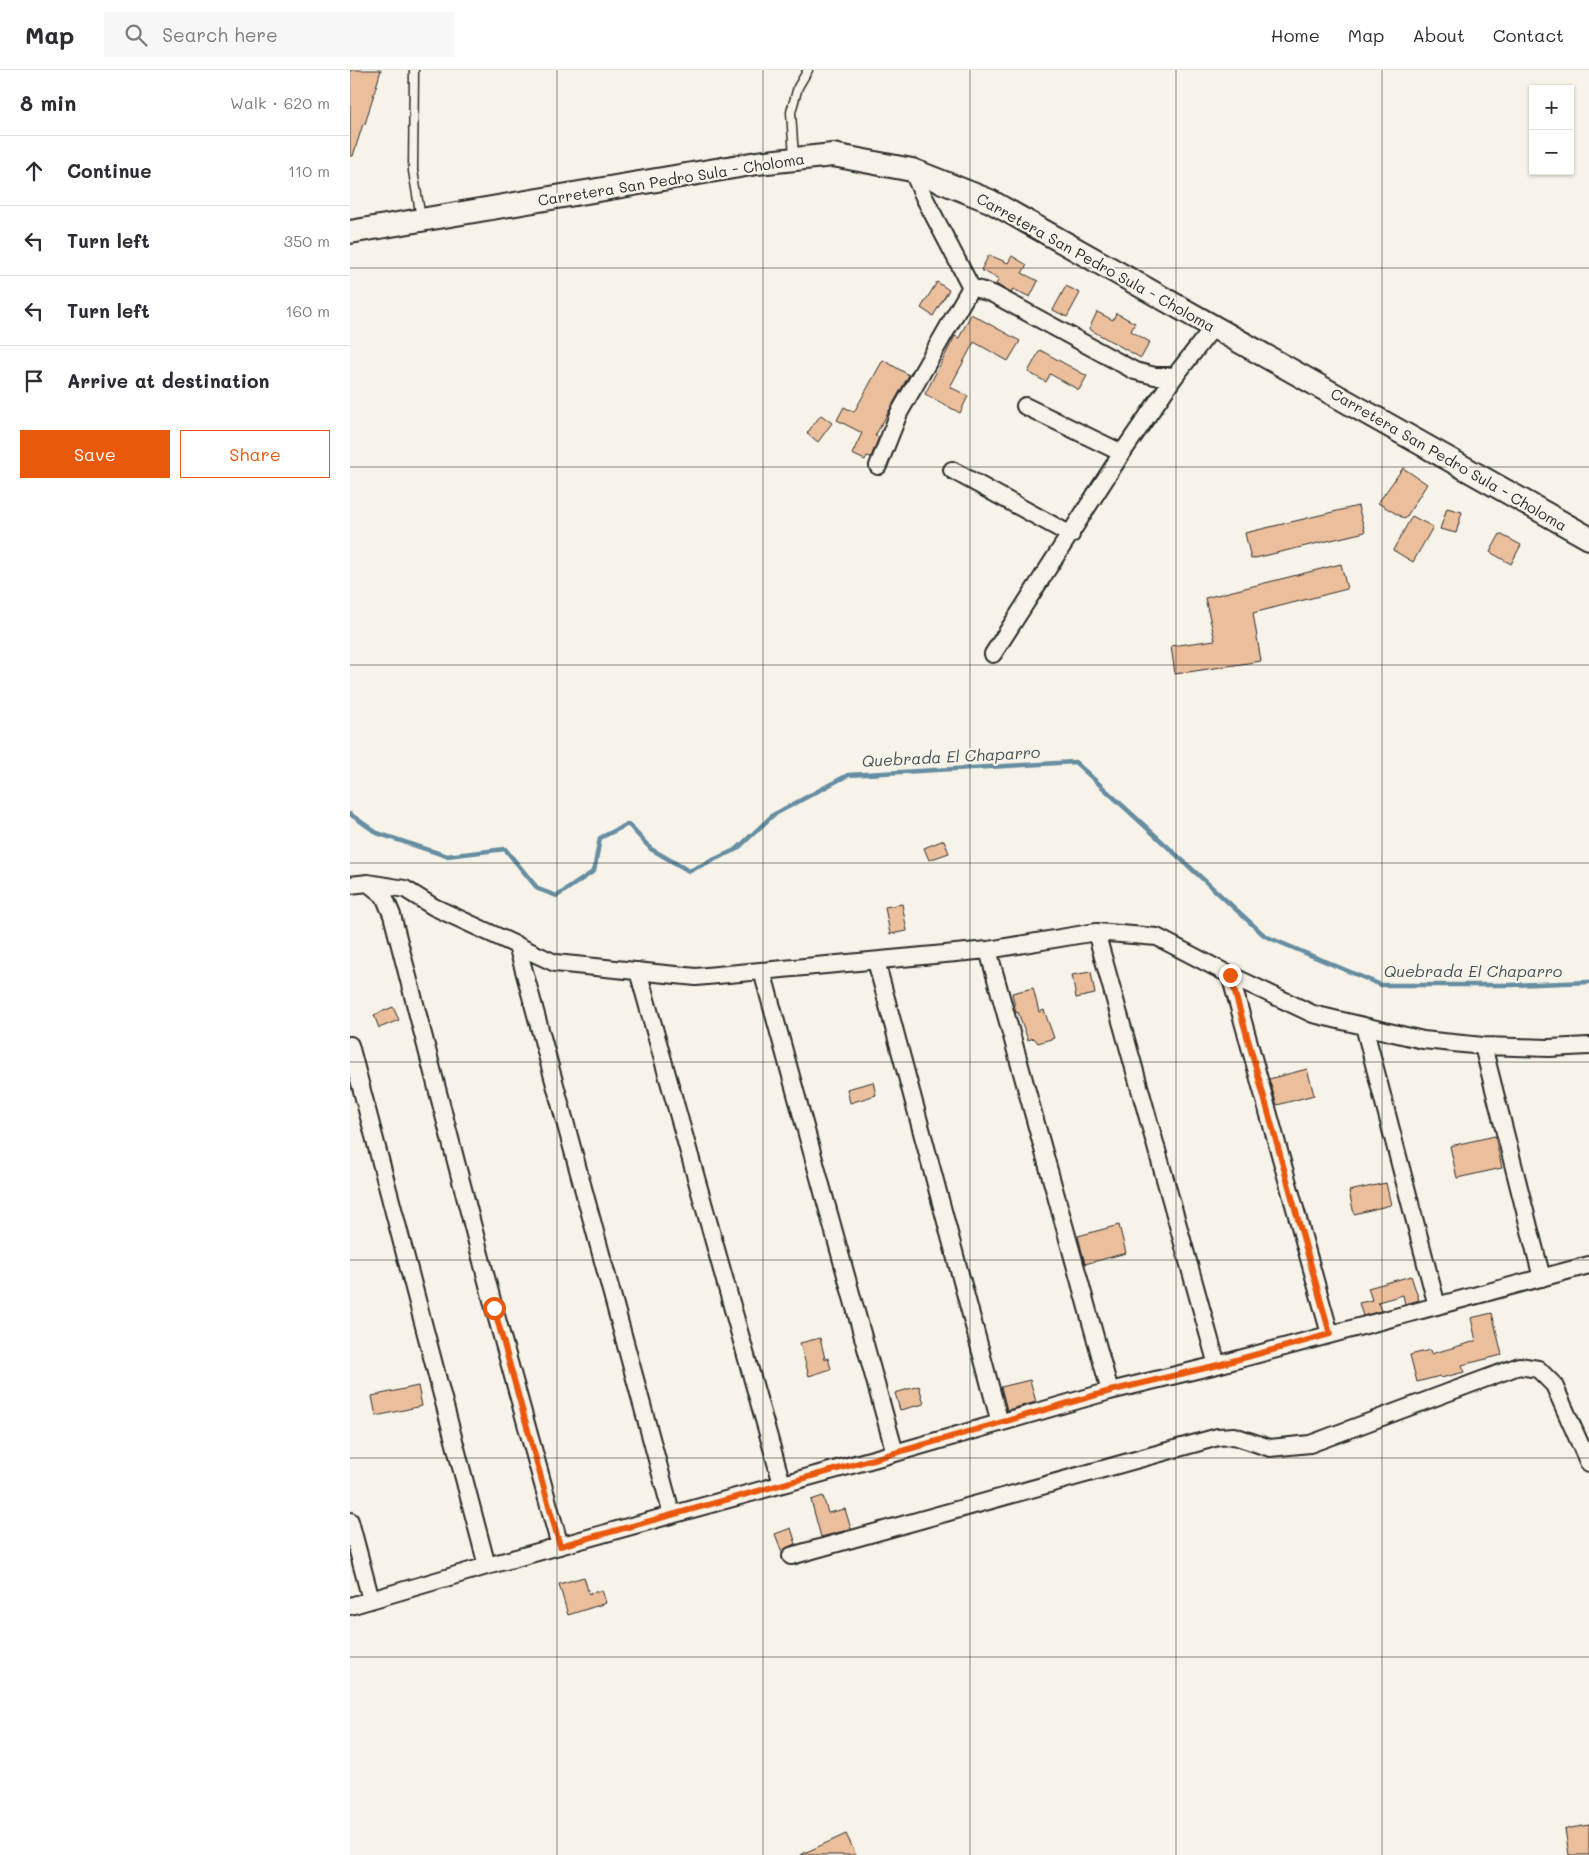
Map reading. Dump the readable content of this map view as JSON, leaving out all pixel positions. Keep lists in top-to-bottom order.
{
  "streets": {
    "main road": ["Carretera San Pedro Sula - Choloma"]
  },
  "water": ["Quebrada El Chaparro"],
  "page": {
    "header": "Map",
    "search": "Search here",
    "nav": [
      "Home",
      "Map",
      "About",
      "Contact"
    ],
    "heading": ["8 min", "Walk · 620 m"],
    "map_buttons": ["+", "−"],
    "list": [
      ["Continue", "110 m"],
      ["Turn left", "350 m"],
      ["Turn left", "160 m"],
      "Arrive at destination"
    ],
    "buttons": ["Save", "Share"]
  }
}
